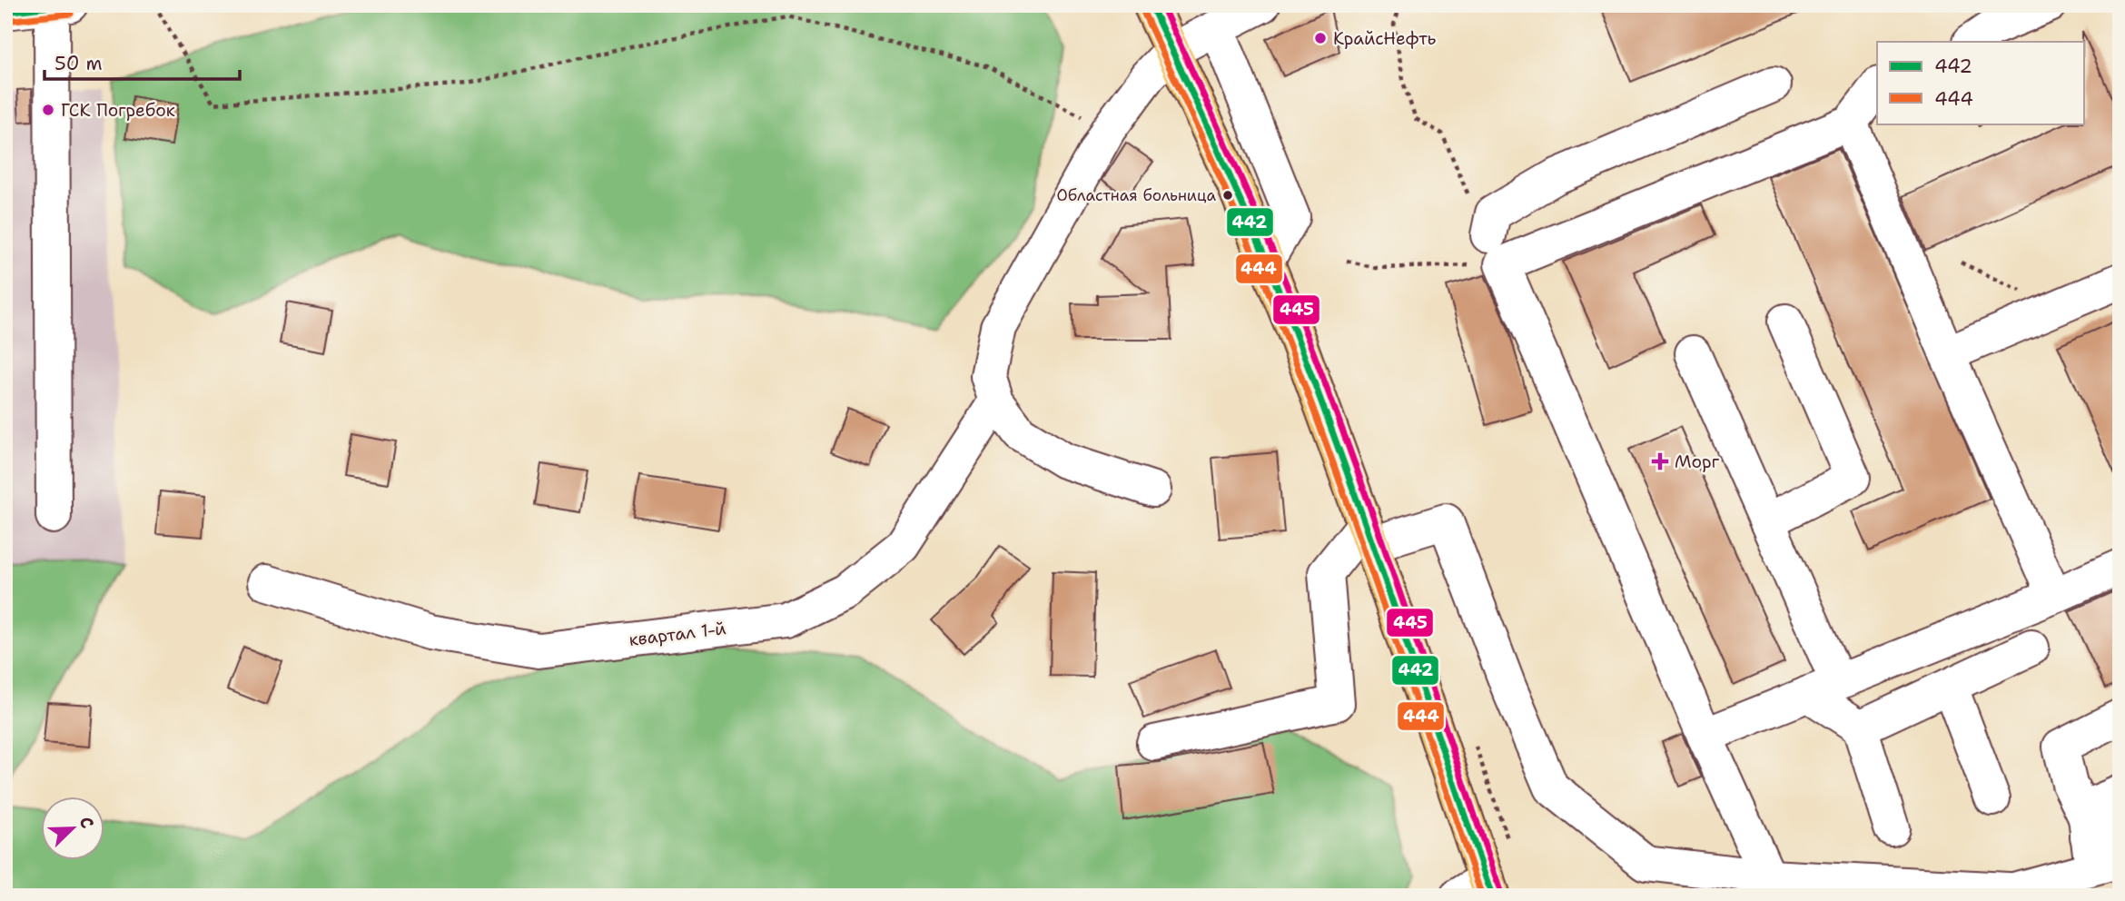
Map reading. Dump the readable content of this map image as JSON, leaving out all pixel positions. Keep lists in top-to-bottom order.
{
  "streets": {
    "street": ["квартал 1-й"]
  },
  "places": {
    "other": ["КрайсНефть", "ГСК Погребок", "Областная больница"],
    "health": ["Морг"]
  },
  "lines": ["transit line 442", "transit line 445", "transit line 444"],
  "legend": ["442", "444"],
  "scale_bar": "50 m",
  "north": "top right"
}
